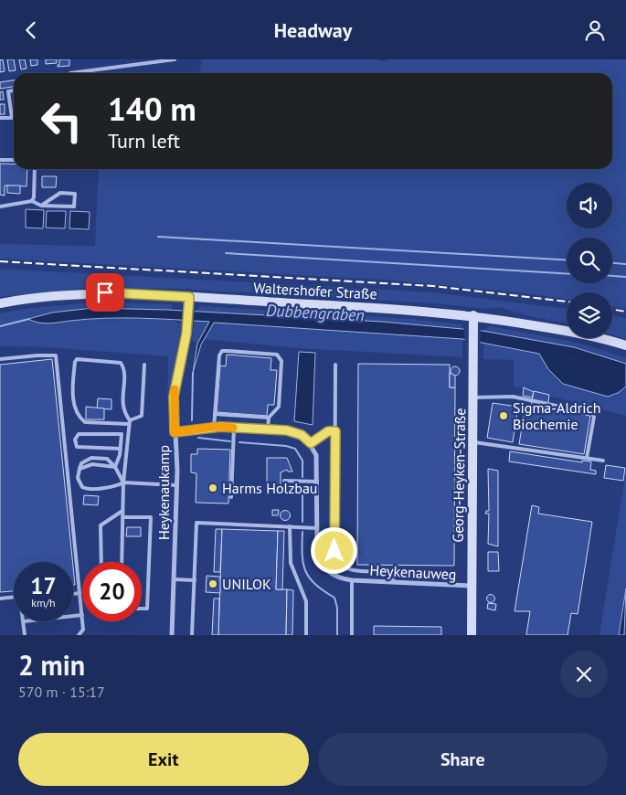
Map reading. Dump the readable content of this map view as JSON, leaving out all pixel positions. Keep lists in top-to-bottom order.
{
  "streets": {
    "main road": ["Waltershofer Straße", "Georg-Heyken-Straße"],
    "street": ["Heykenaukamp", "Heykenauweg"]
  },
  "crossings": [
    ["Waltershofer Straße", "Georg-Heyken-Straße"],
    ["Waltershofer Straße", "Heykenaukamp"],
    ["Georg-Heyken-Straße", "Heykenauweg"]
  ],
  "water": ["Dubbengraben"],
  "places": ["Sigma-Aldrich Biochemie", "Harms Holzbau", "UNILOK"],
  "page": {
    "header": "Headway",
    "turn": ["140 m", "Turn left"],
    "speed": "17 km/h",
    "limit": "20",
    "heading": ["2 min", "570 m · 15:17"],
    "buttons": ["Exit", "Share"]
  }
}
